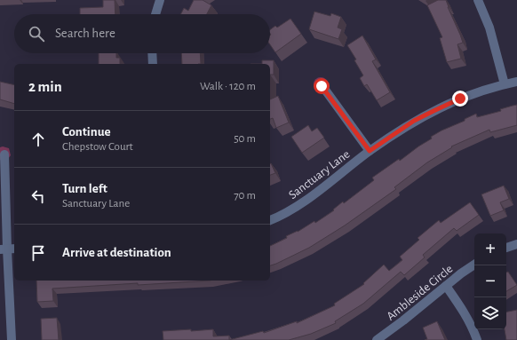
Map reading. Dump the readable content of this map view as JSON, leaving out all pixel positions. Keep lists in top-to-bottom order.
{
  "streets": {
    "street": ["Sanctuary Lane", "Ambleside Circle"]
  },
  "page": {
    "search": "Search here",
    "heading": ["2 min", "Walk · 120 m"],
    "list": [
      ["Continue", "Chepstow Court", "50 m"],
      ["Turn left", "Sanctuary Lane", "70 m"],
      "Arrive at destination"
    ],
    "map_buttons": ["+", "−"]
  }
}
